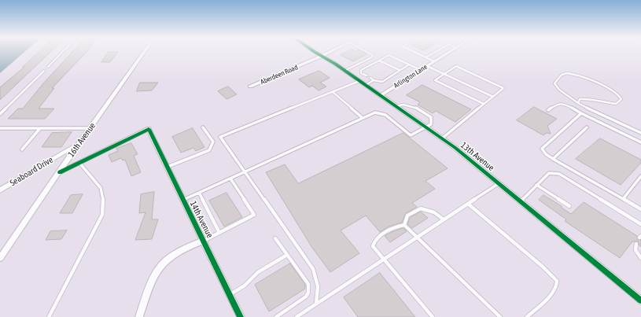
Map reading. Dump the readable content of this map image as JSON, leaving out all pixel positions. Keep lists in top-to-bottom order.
{
  "streets": {
    "street": [
      "Aberdeen Road",
      "Arlington Lane",
      "16th Avenue",
      "13th Avenue",
      "Seaboard Drive",
      "14th Avenue"
    ]
  },
  "crossings": [
    ["Aberdeen Road", "13th Avenue"],
    ["Arlington Lane", "13th Avenue"],
    ["16th Avenue", "Seaboard Drive"]
  ]
}
